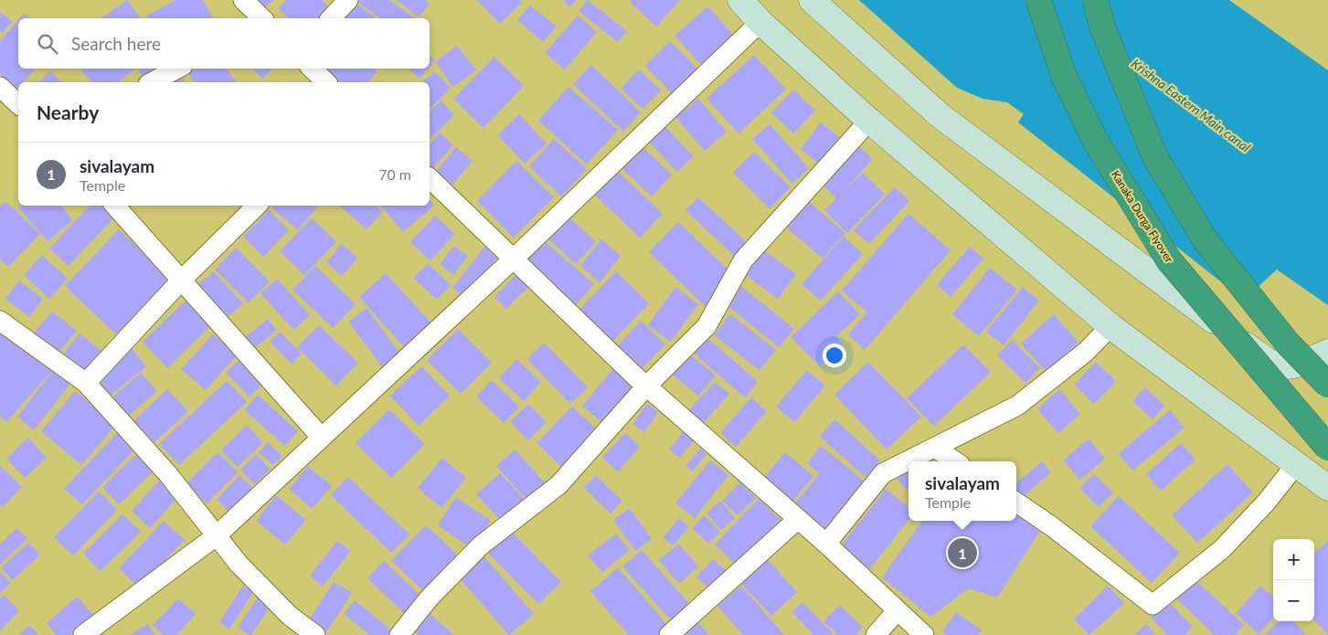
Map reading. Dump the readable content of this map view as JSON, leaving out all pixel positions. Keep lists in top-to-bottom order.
{
  "streets": {
    "highway": ["Kanaka Durga Flyover"]
  },
  "water": ["Krishna Eastern Main canal"],
  "page": {
    "search": "Search here",
    "heading": "Nearby",
    "list": [
      {
        "mark": "1",
        "name": "sivalayam",
        "note": "Temple",
        "value": "70 m"
      }
    ],
    "popup": ["sivalayam", "Temple"],
    "pins": "1",
    "map_buttons": ["+", "−"]
  }
}
